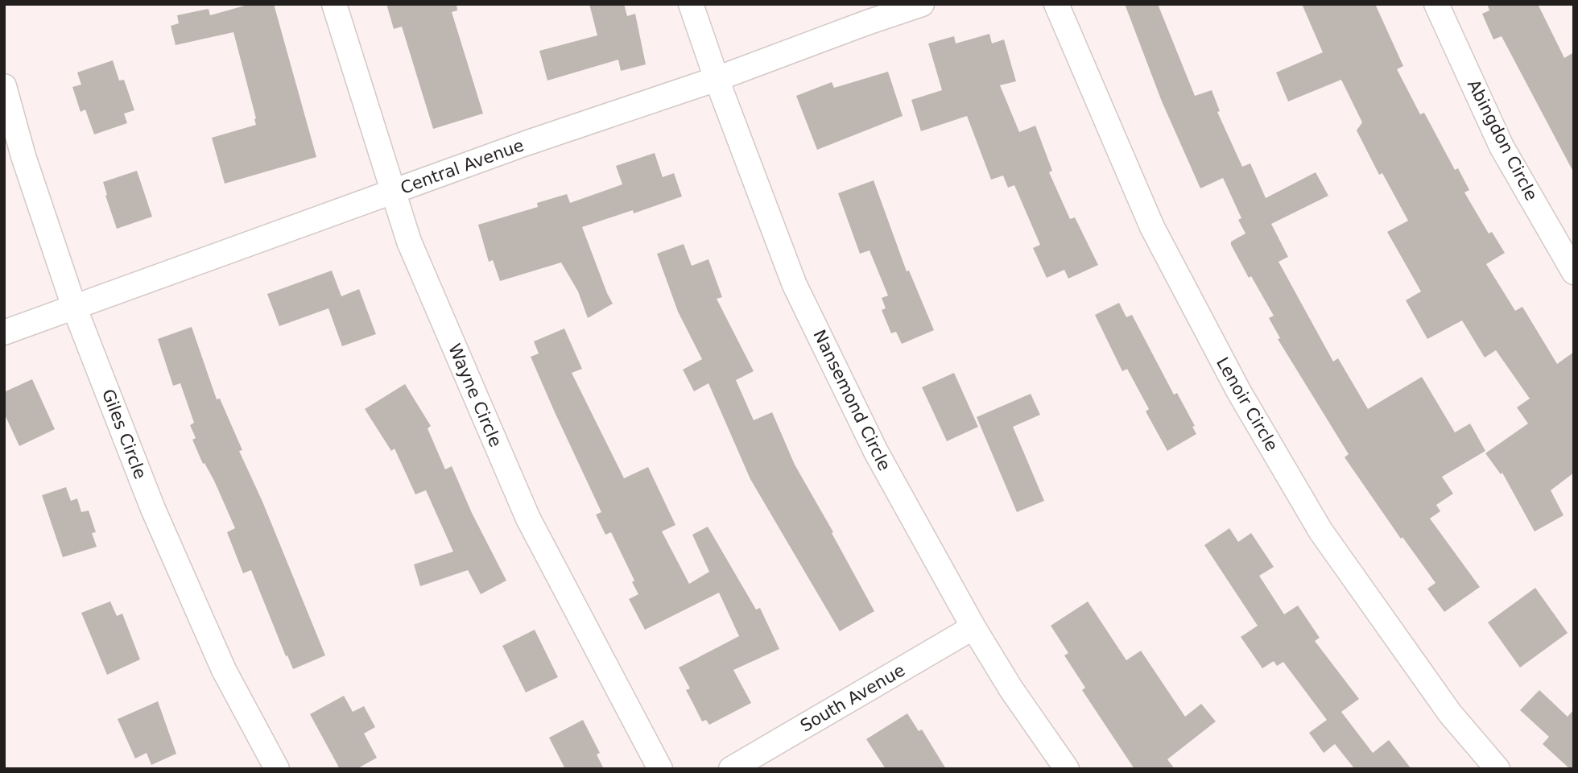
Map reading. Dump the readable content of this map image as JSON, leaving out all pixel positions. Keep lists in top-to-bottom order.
{
  "streets": {
    "street": [
      "Abingdon Circle",
      "Central Avenue",
      "Wayne Circle",
      "Nansemond Circle",
      "Lenoir Circle",
      "Giles Circle",
      "South Avenue"
    ]
  },
  "crossings": [
    ["Central Avenue", "Wayne Circle"],
    ["Central Avenue", "Nansemond Circle"],
    ["Central Avenue", "Giles Circle"],
    ["Nansemond Circle", "South Avenue"]
  ]
}
